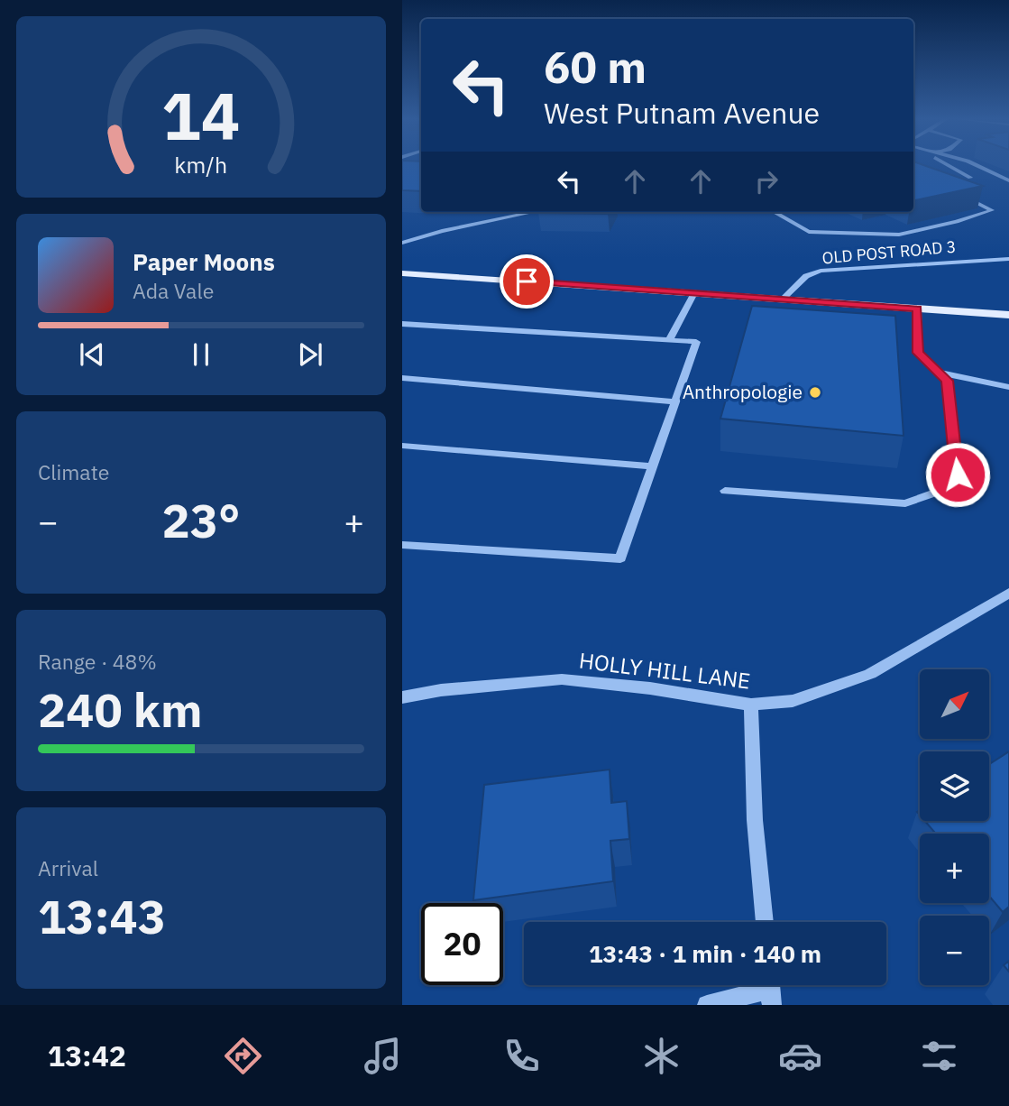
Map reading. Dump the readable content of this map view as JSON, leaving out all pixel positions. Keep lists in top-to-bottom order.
{
  "streets": {
    "street": ["OLD POST ROAD 3", "HOLLY HILL LANE"]
  },
  "places": ["Anthropologie"],
  "north": "top right",
  "page": {
    "turn": ["60 m", "West Putnam Avenue"],
    "song": ["Paper Moons", "Ada Vale"],
    "tile": [
      "Climate",
      ["Range · 48%", "240 km"],
      ["Arrival", "13:43"]
    ],
    "heat": ["−", "23°", "+"],
    "map_buttons": ["+", "−"],
    "limit": "20",
    "trip": "13:43 · 1 min · 140 m",
    "tabs": "13:42",
    "gauge": ["14", "km/h"]
  }
}
